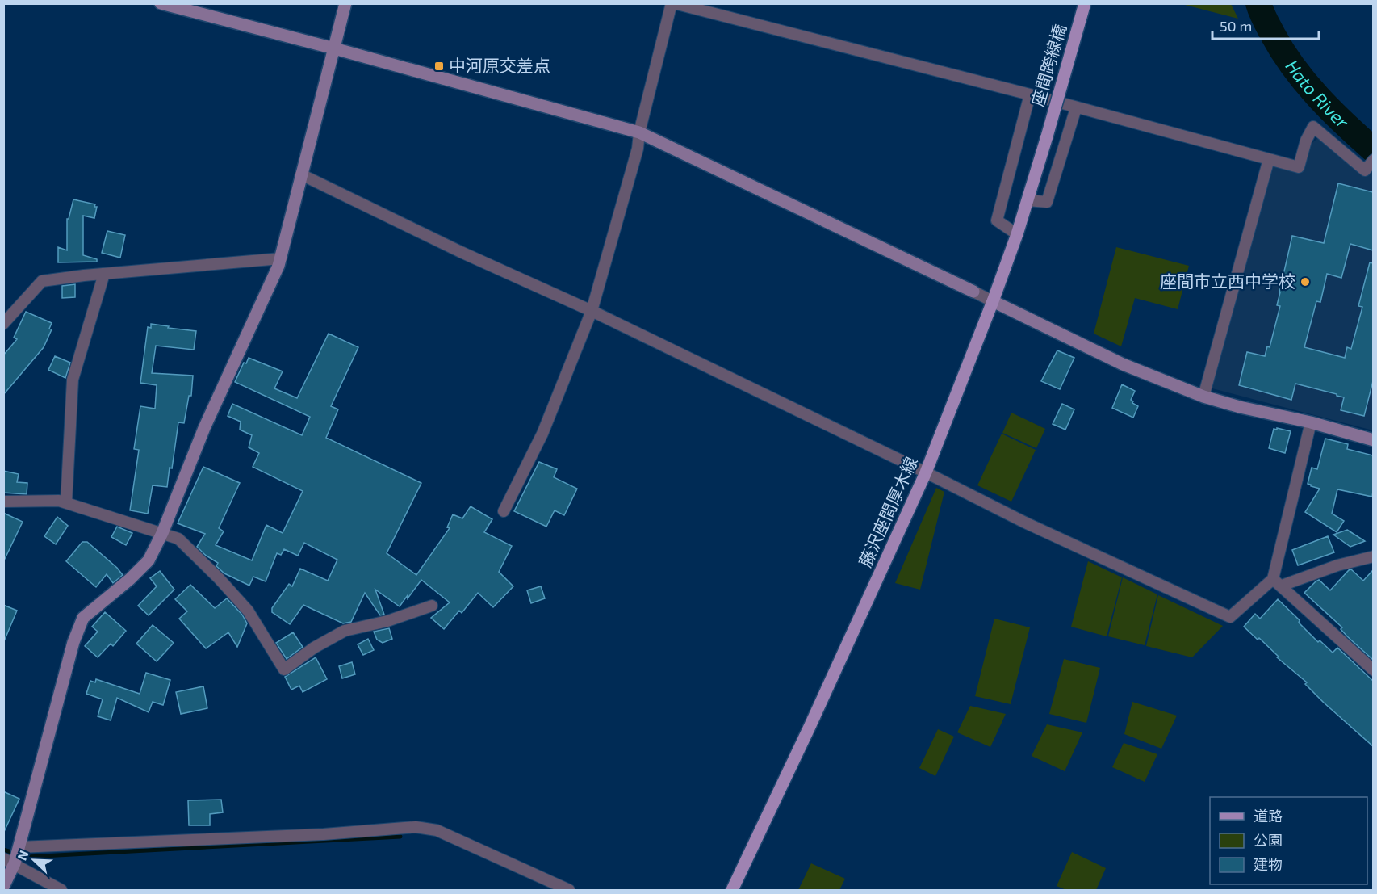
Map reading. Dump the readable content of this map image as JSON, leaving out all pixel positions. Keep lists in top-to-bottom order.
{
  "streets": {
    "main road": ["座間跨線橋", "藤沢座間厚木線"]
  },
  "crossings": [
    ["座間跨線橋", "藤沢座間厚木線"]
  ],
  "water": ["Hato River"],
  "places": {
    "transit": ["中河原交差点"],
    "other": ["座間市立西中学校"]
  },
  "legend": ["道路", "公園", "建物"],
  "scale_bar": "50 m",
  "north": "top left"
}
